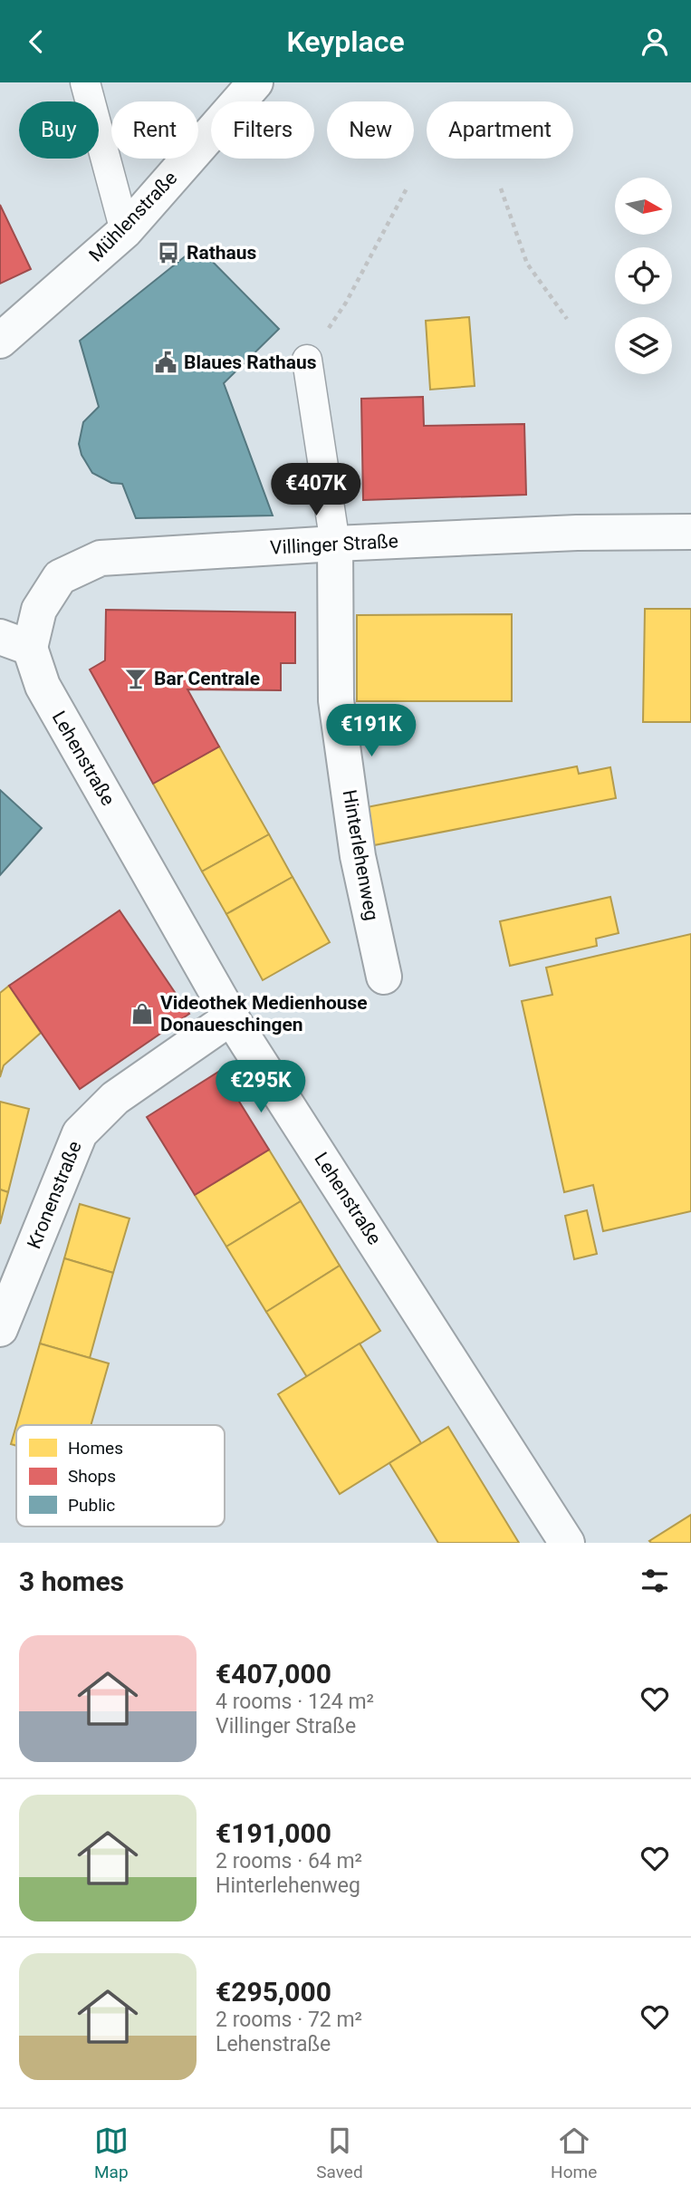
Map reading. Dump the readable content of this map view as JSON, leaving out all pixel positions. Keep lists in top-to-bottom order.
{
  "streets": {
    "street": [
      "Mühlenstraße",
      "Villinger Straße",
      "Lehenstraße",
      "Hinterlehenweg",
      "Kronenstraße"
    ]
  },
  "crossings": [
    ["Villinger Straße", "Lehenstraße"],
    ["Villinger Straße", "Hinterlehenweg"],
    ["Lehenstraße", "Kronenstraße"]
  ],
  "places": {
    "bus stop": ["Rathaus"],
    "public building": ["Blaues Rathaus"],
    "bar": ["Bar Centrale"],
    "shop": ["Videothek Medienhouse Donaueschingen"]
  },
  "legend": ["Homes", "Shops", "Public"],
  "north": "right",
  "page": {
    "header": "Keyplace",
    "chip": [
      "Buy",
      "Rent",
      "Filters",
      "New",
      "Apartment"
    ],
    "price": ["€407K", "€191K", "€295K"],
    "heading": "3 homes",
    "list": [
      {
        "name": "€407,000",
        "note": "4 rooms · 124 m² · Villinger Straße"
      },
      {
        "name": "€191,000",
        "note": "2 rooms · 64 m² · Hinterlehenweg"
      },
      {
        "name": "€295,000",
        "note": "2 rooms · 72 m² · Lehenstraße"
      }
    ],
    "tabs": ["Map", "Saved", "Home"]
  }
}
